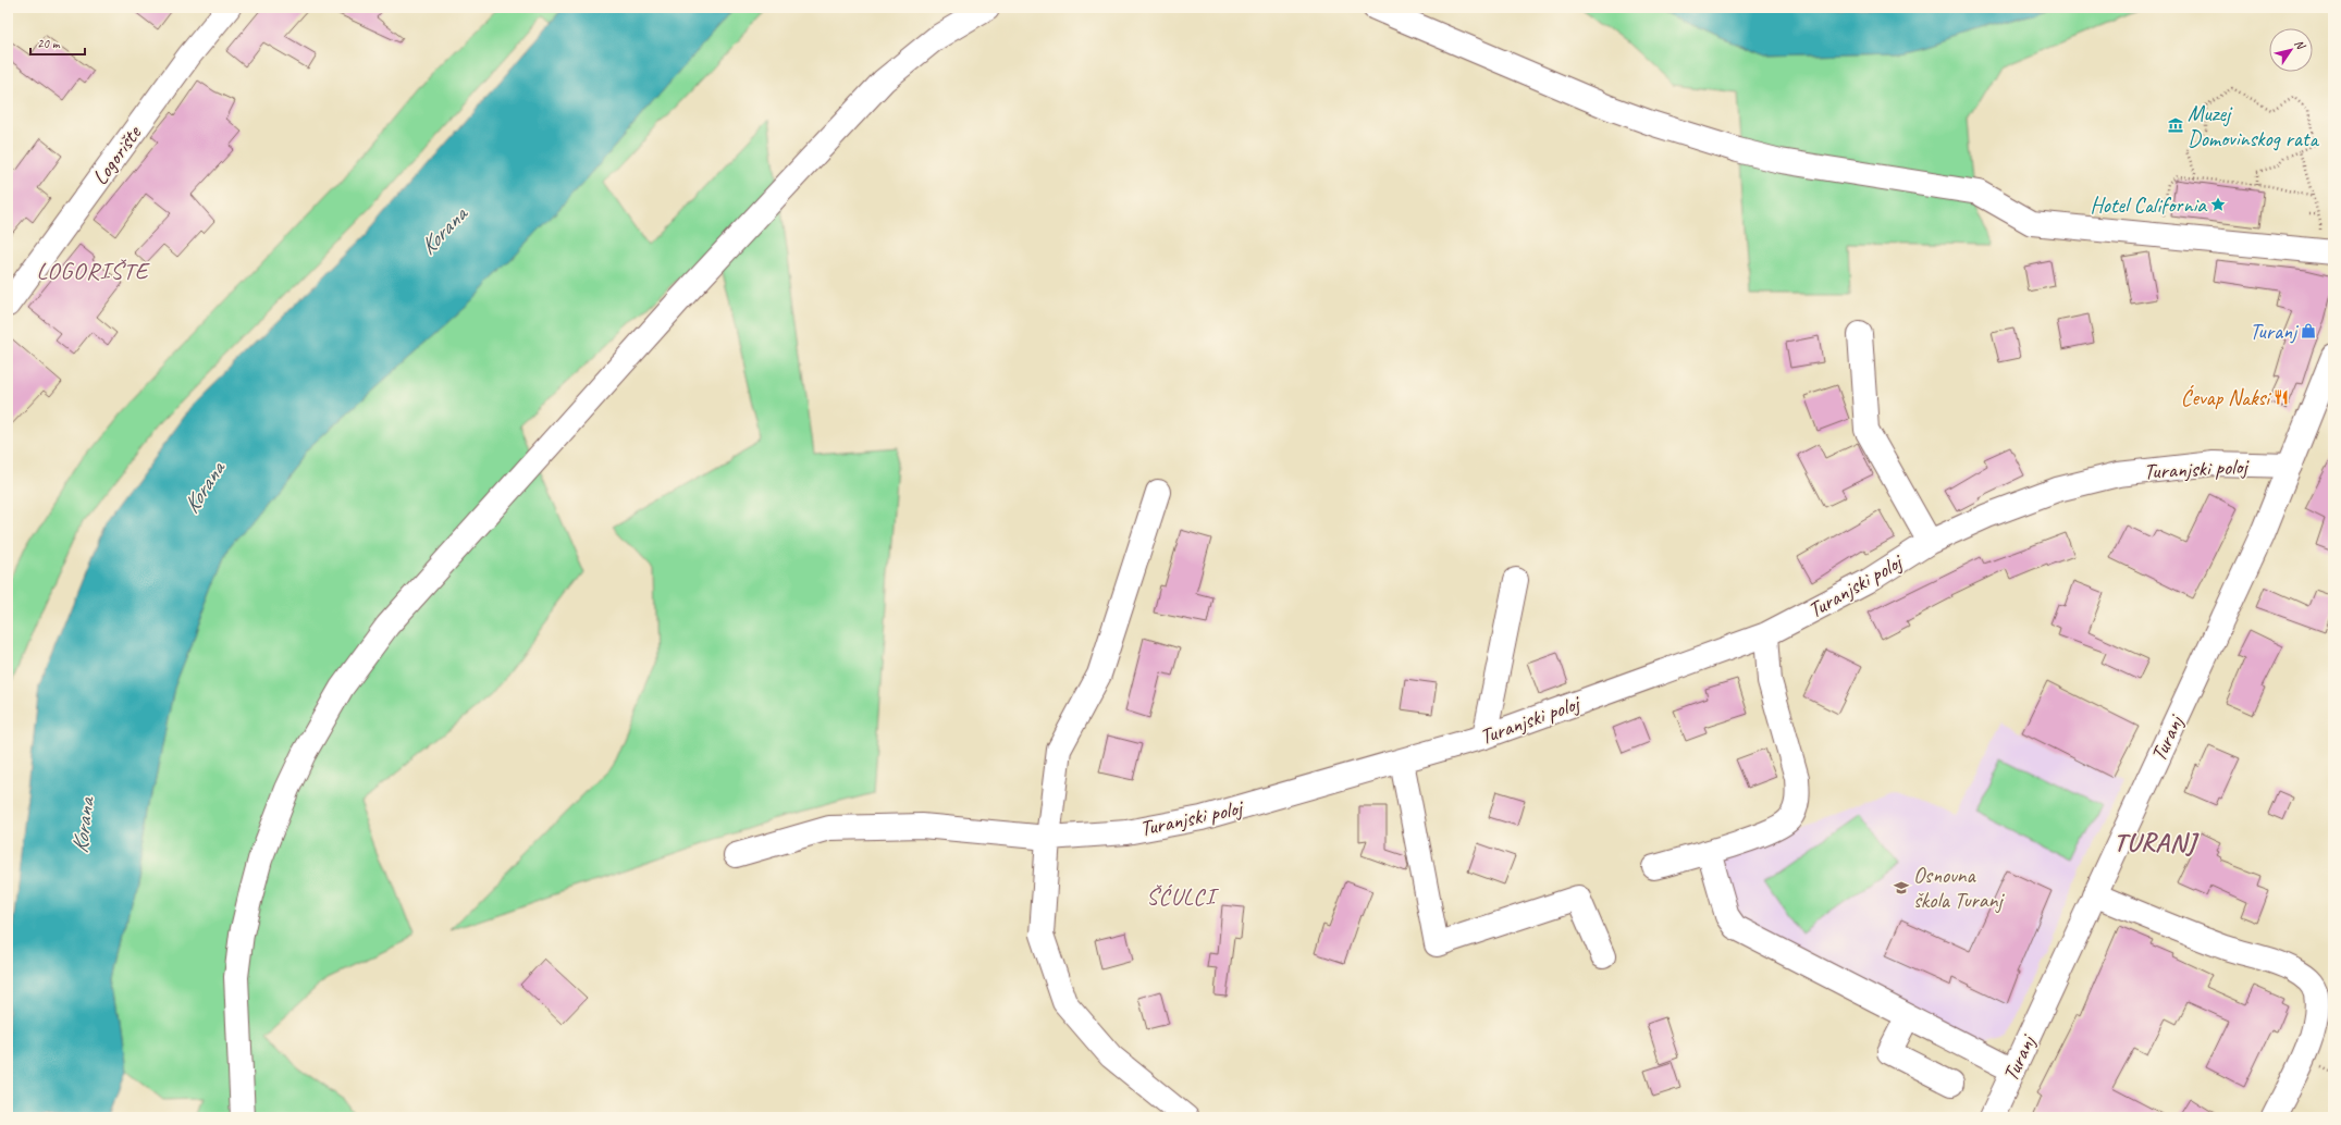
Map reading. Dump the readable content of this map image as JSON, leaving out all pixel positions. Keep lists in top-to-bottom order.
{
  "streets": {
    "street": ["Logorište", "Turanjski poloj", "Turanj"]
  },
  "crossings": [
    ["Turanjski poloj", "Turanj"]
  ],
  "districts": ["LOGORIŠTE", "TURANJ", "ŠĆULCI"],
  "water": ["Korana"],
  "places": {
    "museum": ["Muzej Domovinskog rata"],
    "place": ["Hotel California"],
    "shop": ["Turanj"],
    "restaurant": ["Ćevap Naksi"],
    "school or university": ["Osnovna škola Turanj"]
  },
  "scale_bar": "20 m",
  "north": "top right"
}
